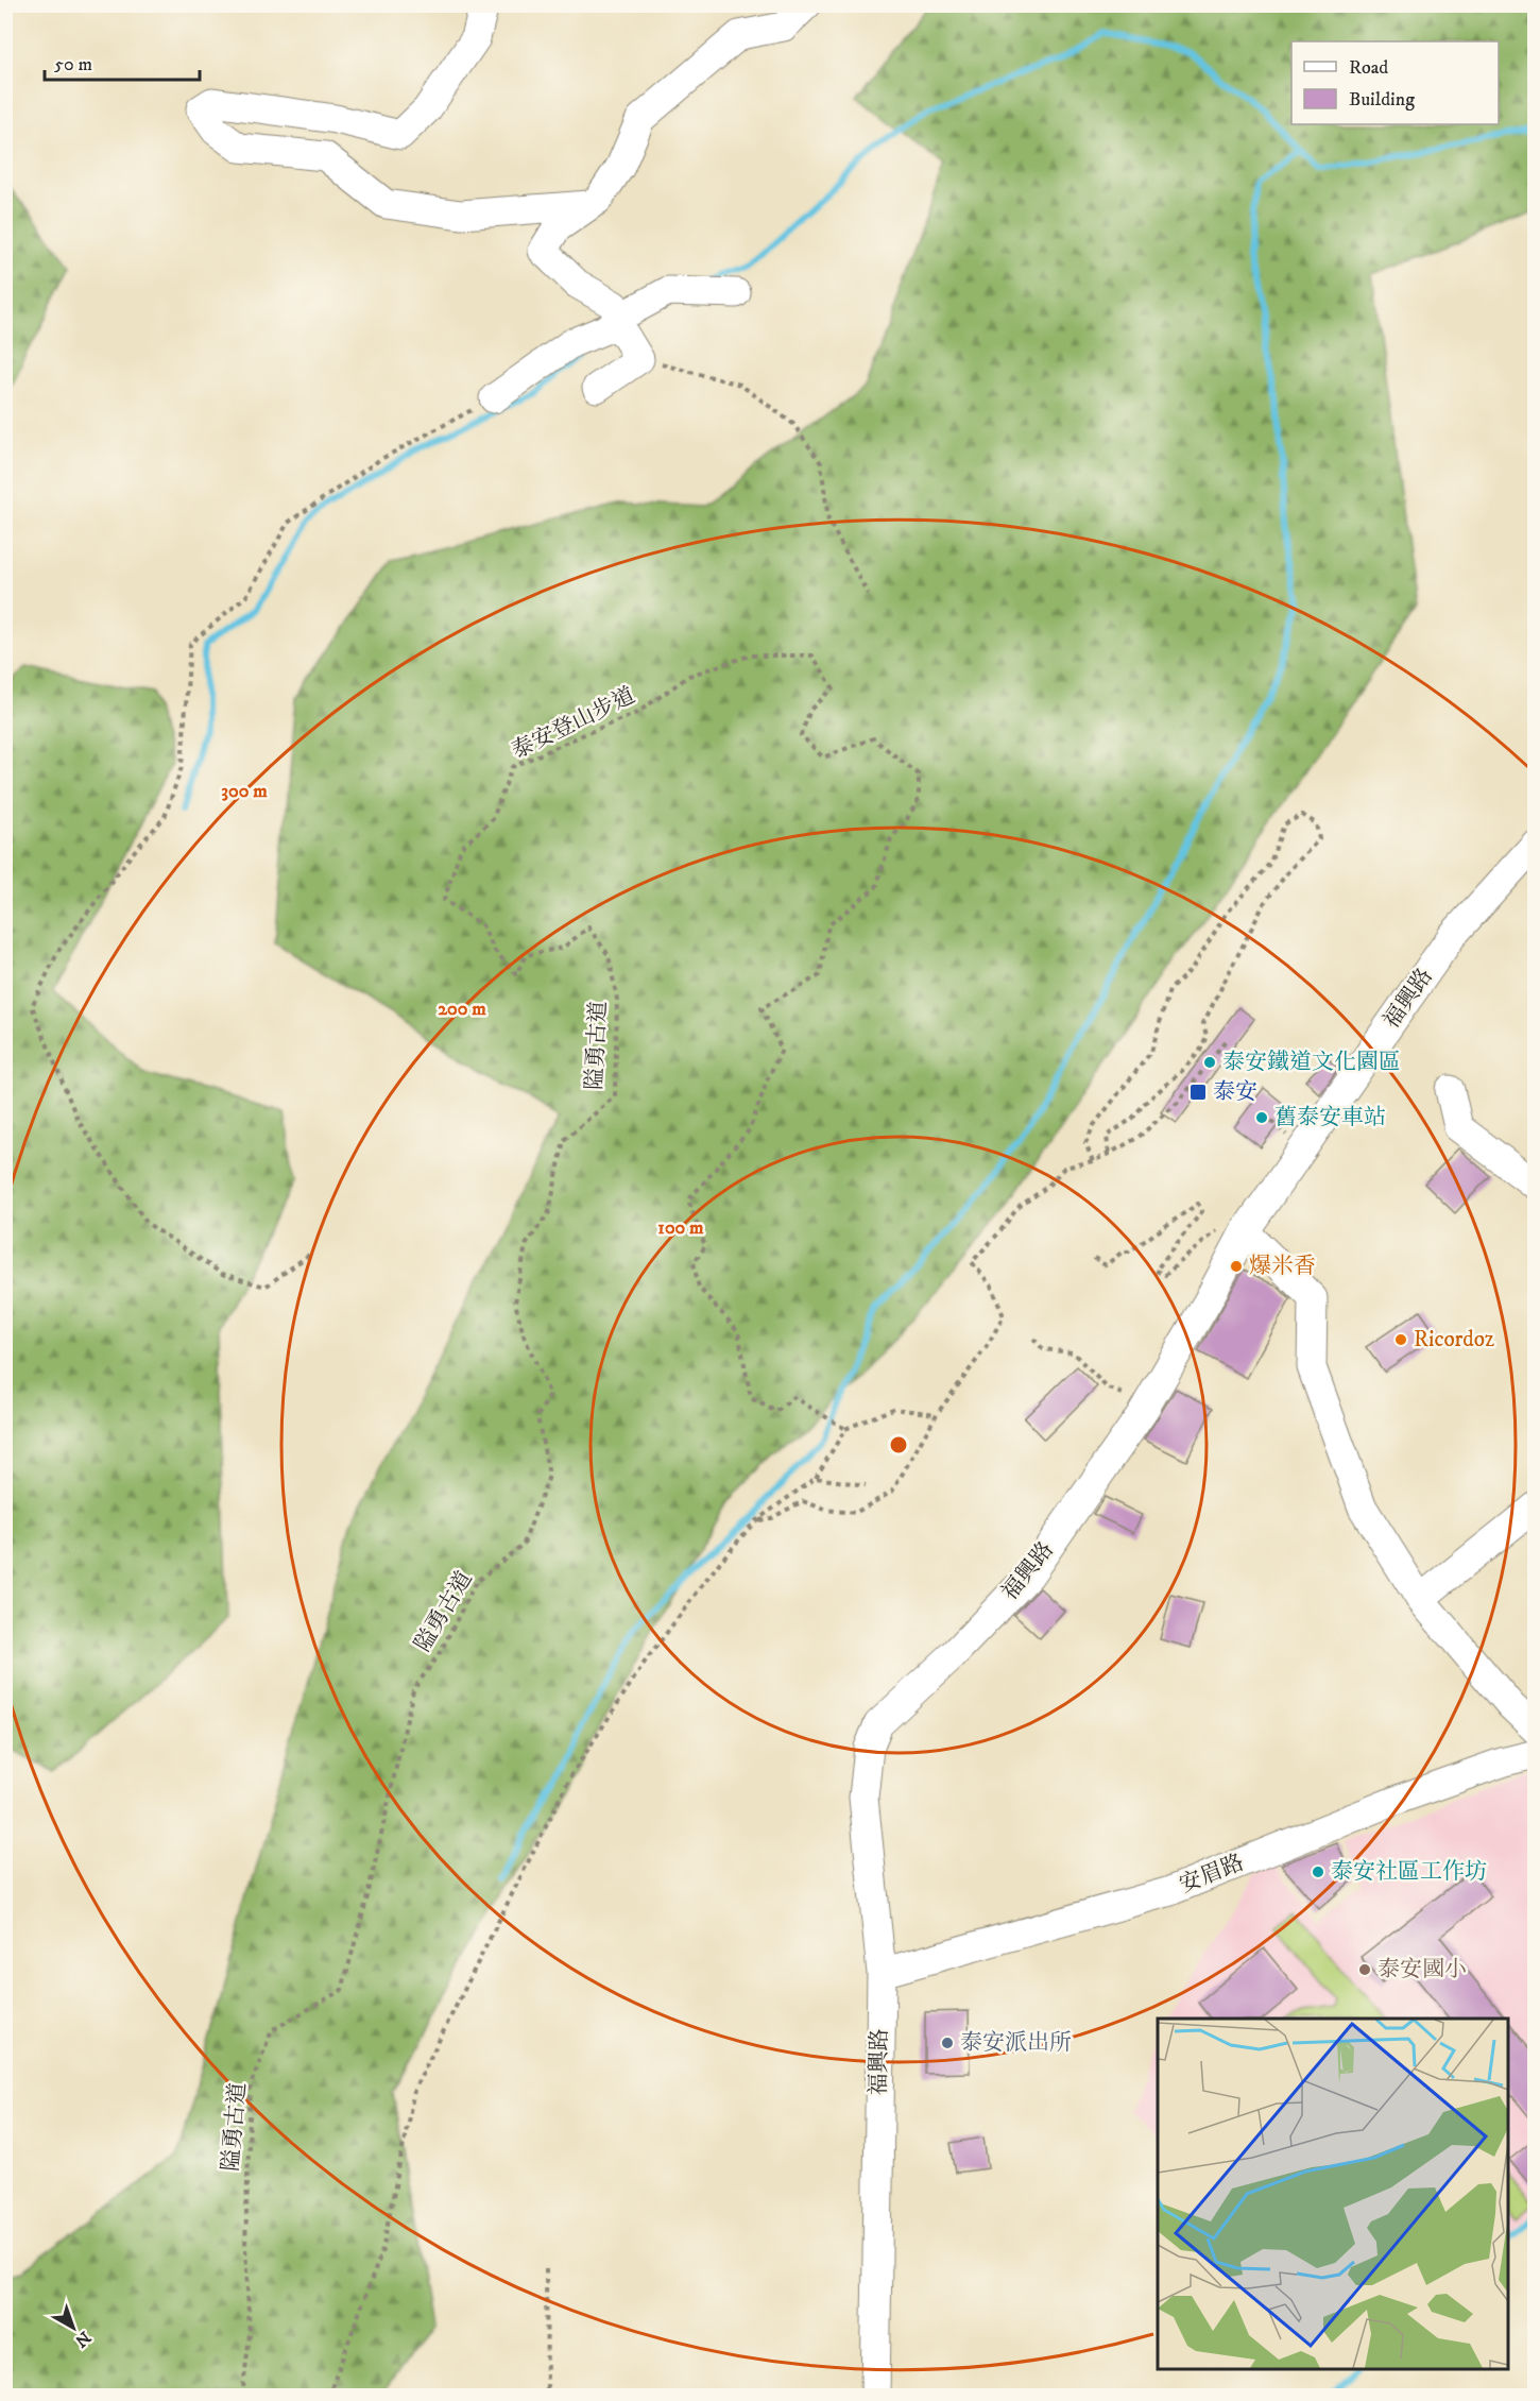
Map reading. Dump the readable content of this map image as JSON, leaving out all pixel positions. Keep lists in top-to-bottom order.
{
  "streets": {
    "street": ["福興路", "安眉路"],
    "path": ["泰安登山步道", "隘勇古道"]
  },
  "crossings": [
    ["泰安登山步道", "隘勇古道"],
    ["福興路", "安眉路"]
  ],
  "places": {
    "other": [
      "泰安鐵道文化園區",
      "舊泰安車站",
      "爆米香",
      "Ricordoz",
      "泰安社區工作坊",
      "泰安國小",
      "泰安派出所"
    ],
    "transit": ["泰安"]
  },
  "legend": ["Road", "Building"],
  "scale_bar": "50 m",
  "north": "bottom right",
  "rings": ["300 m", "200 m", "100 m"]
}
